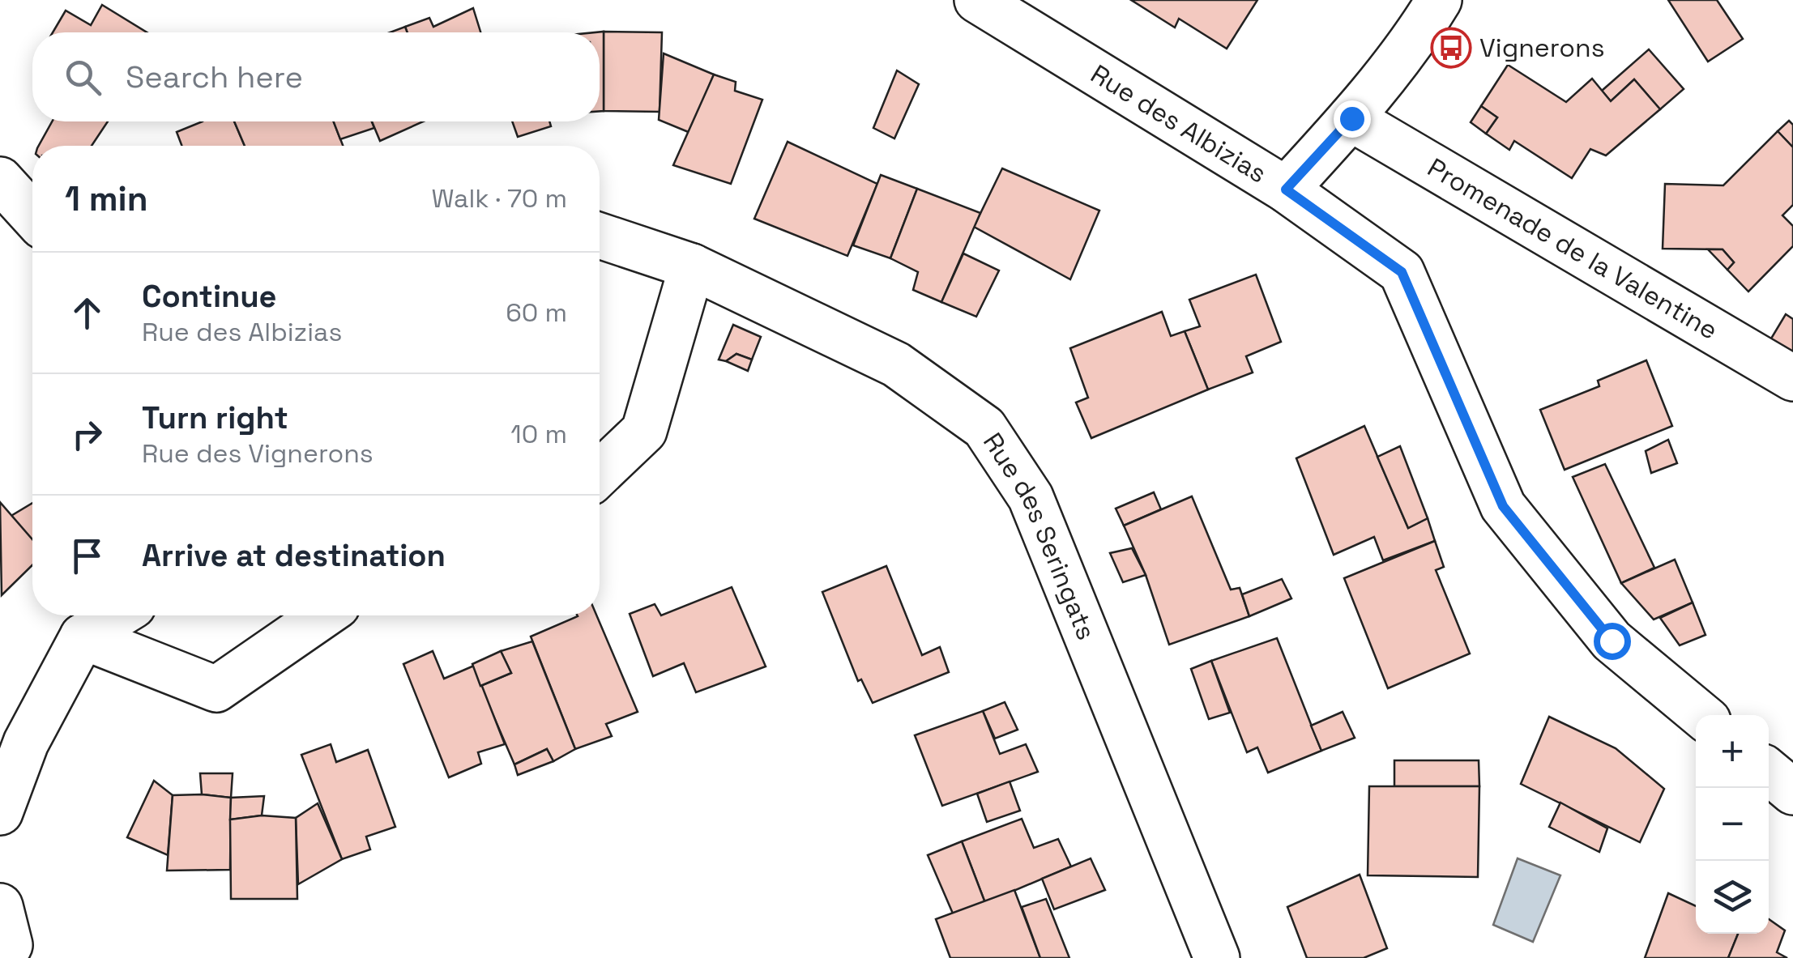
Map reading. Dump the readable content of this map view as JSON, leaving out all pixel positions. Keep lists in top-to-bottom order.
{
  "streets": {
    "street": ["Rue des Albizias", "Promenade de la Valentine", "Rue des Seringats"]
  },
  "places": {
    "bus stop": ["Vignerons"]
  },
  "page": {
    "search": "Search here",
    "heading": ["1 min", "Walk · 70 m"],
    "list": [
      ["Continue", "Rue des Albizias", "60 m"],
      ["Turn right", "Rue des Vignerons", "10 m"],
      "Arrive at destination"
    ],
    "map_buttons": ["+", "−"]
  }
}
